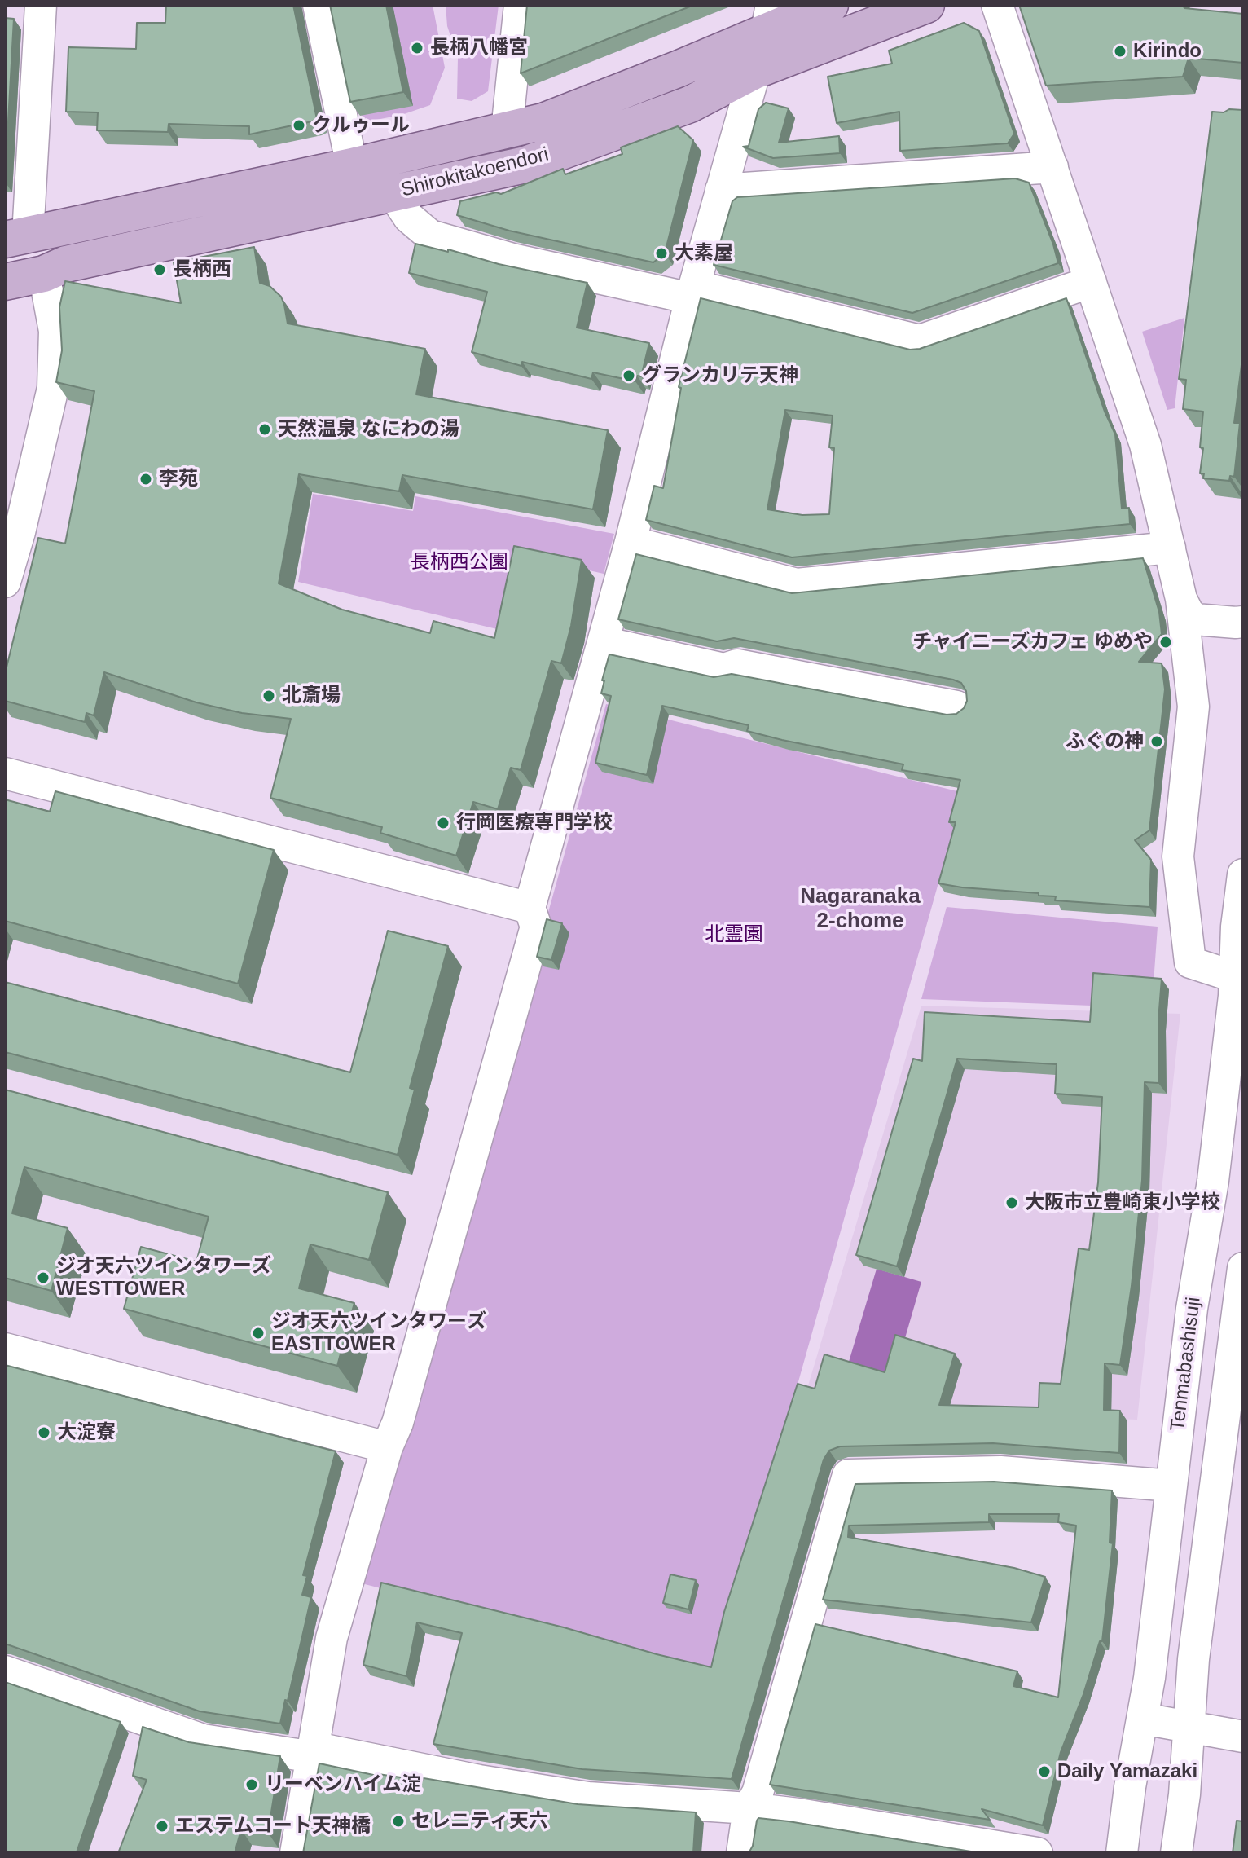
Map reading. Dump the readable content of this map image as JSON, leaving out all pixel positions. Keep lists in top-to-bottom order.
{
  "streets": {
    "main road": ["Shirokitakoendori"],
    "street": ["Tenmabashisuji"]
  },
  "districts": ["Nagaranaka 2-chome"],
  "parks": ["長柄西公園", "北霊園"],
  "places": [
    "長柄八幡宮",
    "Kirindo",
    "クルゥール",
    "大素屋",
    "長柄西",
    "グランカリテ天神",
    "天然温泉 なにわの湯",
    "李苑",
    "チャイニーズカフェ ゆめや",
    "北斎場",
    "ふぐの神",
    "行岡医療専門学校",
    "大阪市立豊崎東小学校",
    "ジオ天六ツインタワーズ WESTTOWER",
    "ジオ天六ツインタワーズ EASTTOWER",
    "大淀寮",
    "Daily Yamazaki",
    "リーベンハイム淀",
    "セレニティ天六",
    "エステムコート天神橋"
  ]
}
